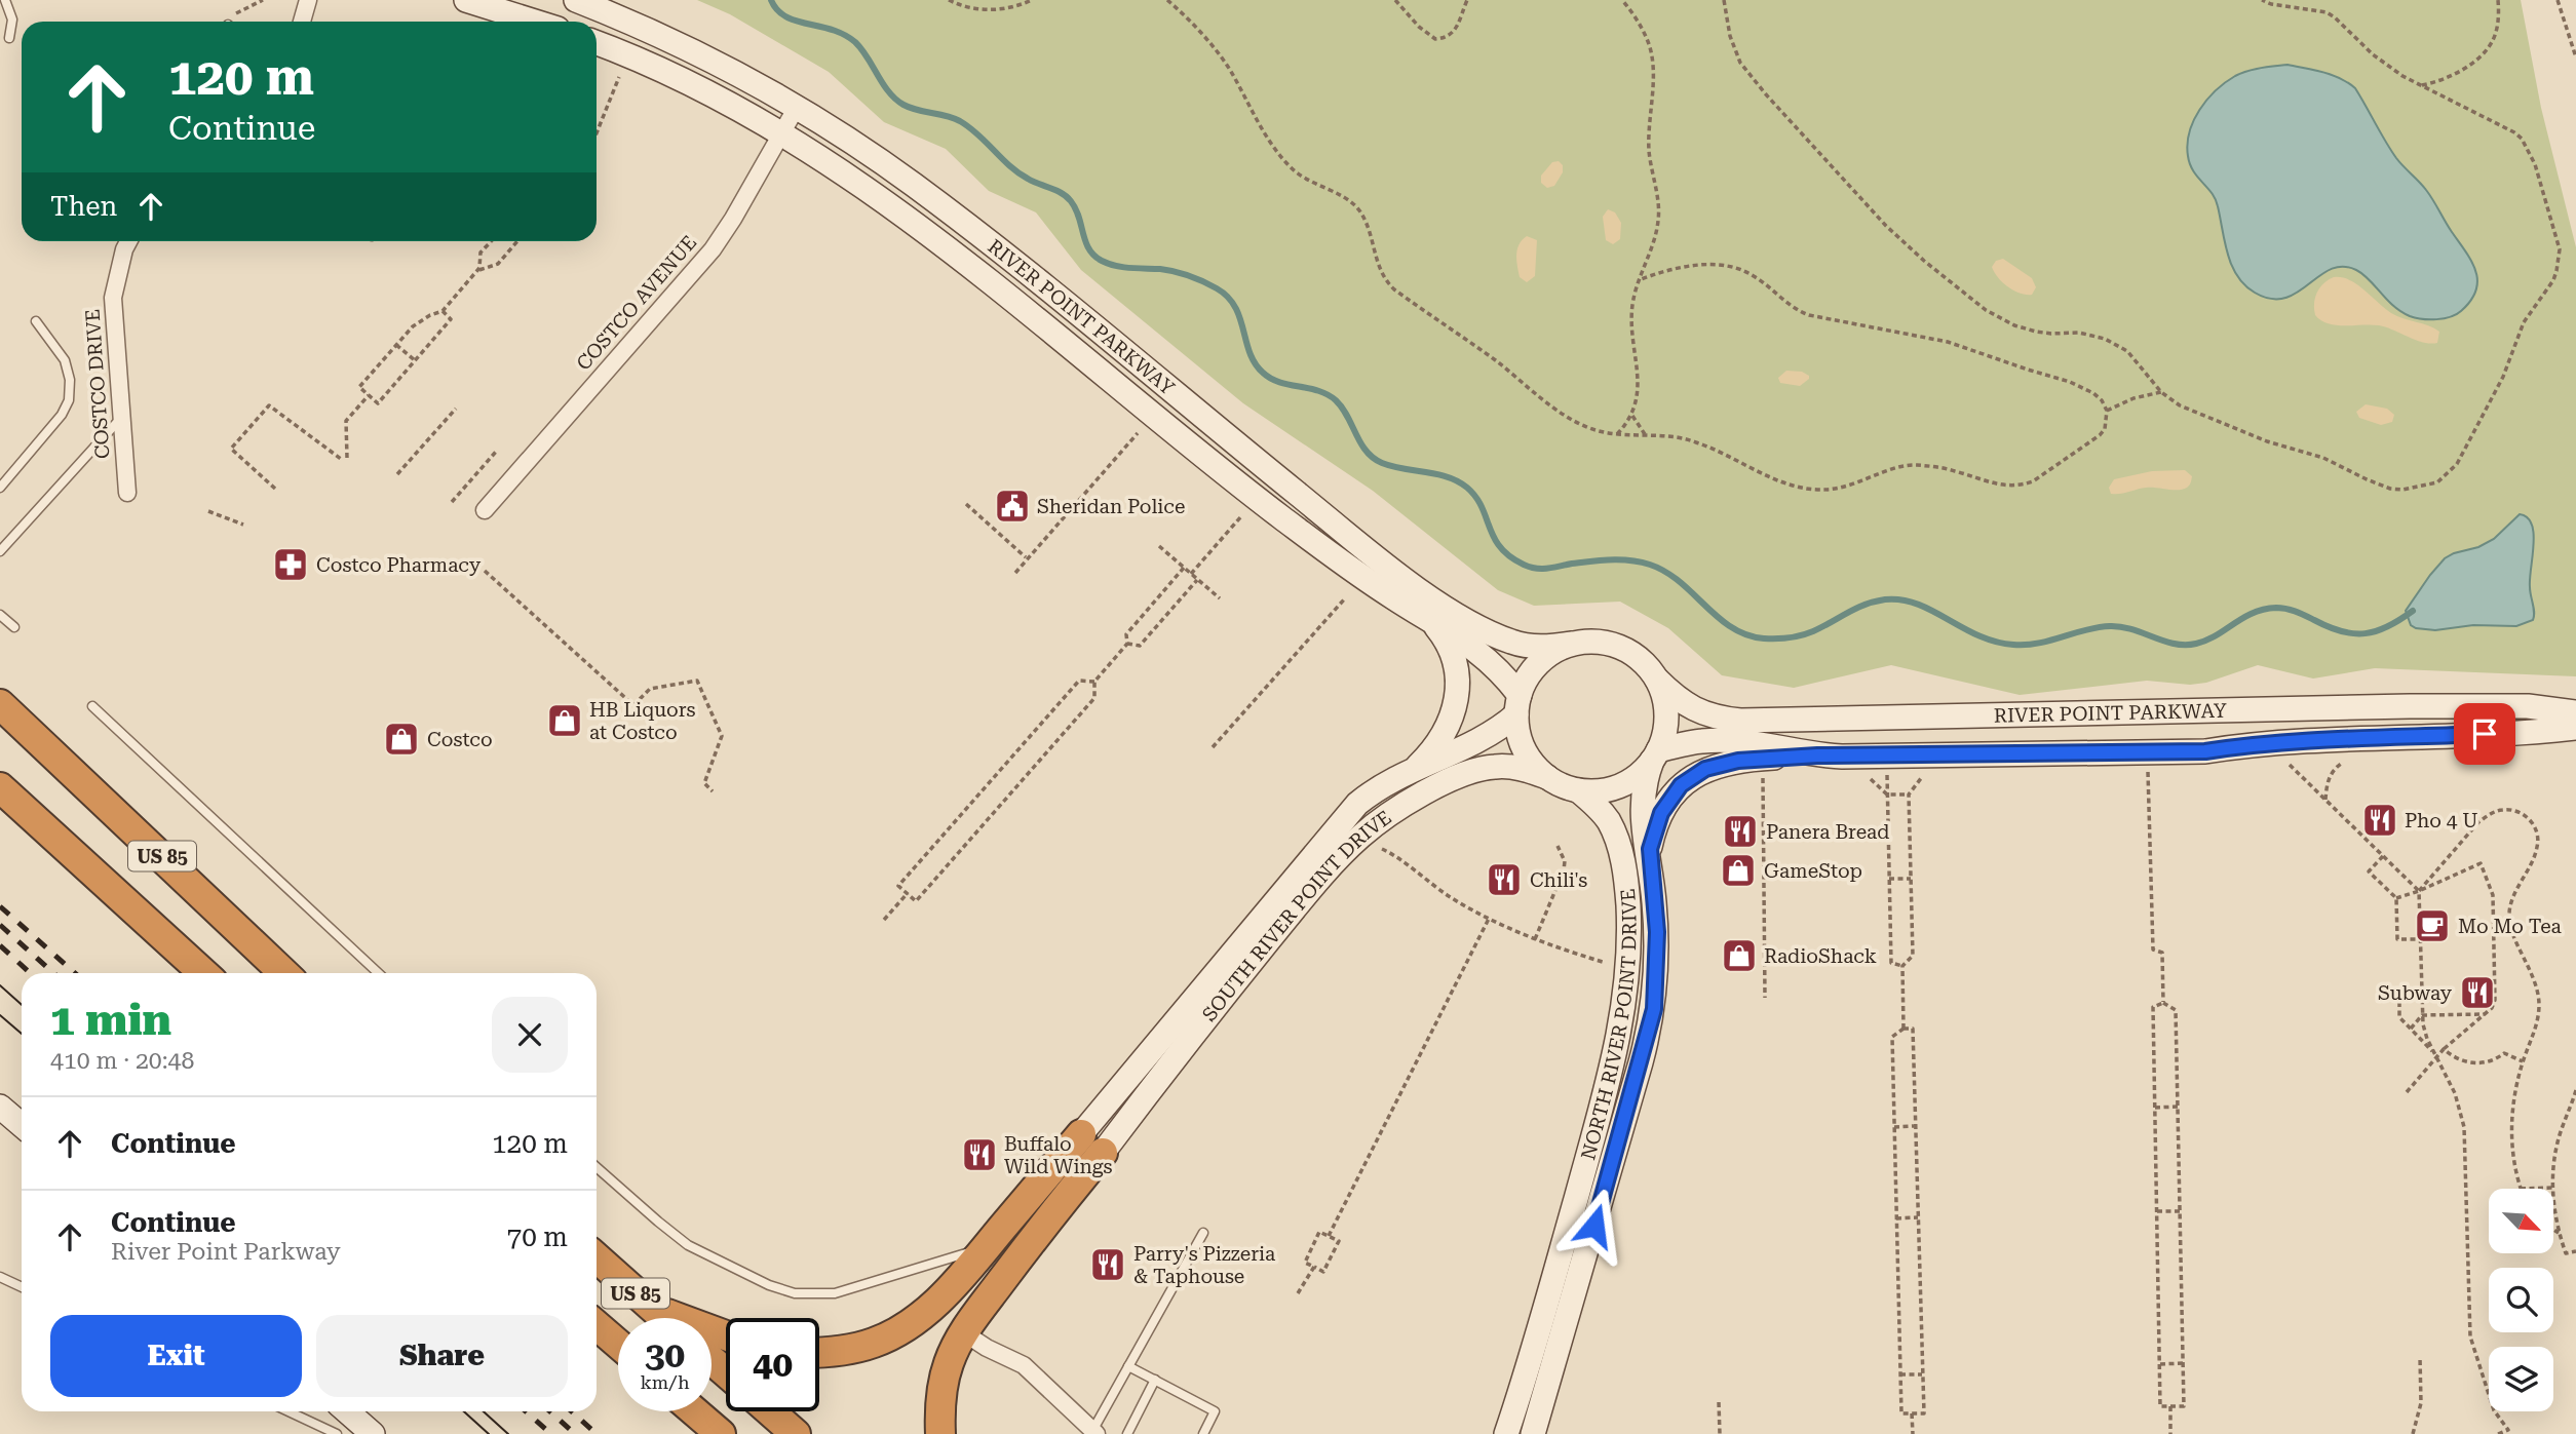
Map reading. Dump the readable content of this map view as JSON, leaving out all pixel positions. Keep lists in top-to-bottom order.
{
  "streets": {
    "highway": ["US 85"],
    "street": [
      "COSTCO AVENUE",
      "RIVER POINT PARKWAY",
      "COSTCO DRIVE",
      "SOUTH RIVER POINT DRIVE",
      "NORTH RIVER POINT DRIVE"
    ]
  },
  "crossings": [
    ["COSTCO AVENUE", "RIVER POINT PARKWAY"],
    ["RIVER POINT PARKWAY", "SOUTH RIVER POINT DRIVE"],
    ["RIVER POINT PARKWAY", "NORTH RIVER POINT DRIVE"],
    ["SOUTH RIVER POINT DRIVE", "NORTH RIVER POINT DRIVE"]
  ],
  "places": {
    "public building": ["Sheridan Police"],
    "pharmacy": ["Costco Pharmacy"],
    "shop": [
      "HB Liquors at Costco",
      "Costco",
      "GameStop",
      "RadioShack"
    ],
    "restaurant": [
      "Pho 4 U",
      "Panera Bread",
      "Chili's",
      "Subway",
      "Buffalo Wild Wings",
      "Parry's Pizzeria & Taphouse"
    ],
    "cafe": ["Mo Mo Tea"]
  },
  "north": "bottom right",
  "page": {
    "turn": ["120 m", "Continue"],
    "then": "Then",
    "heading": ["1 min", "410 m · 20:48"],
    "list": [
      {
        "name": "Continue",
        "value": "120 m"
      },
      {
        "name": "Continue",
        "note": "River Point Parkway",
        "value": "70 m"
      }
    ],
    "buttons": ["Exit", "Share"],
    "speed": "30 km/h",
    "limit": "40"
  }
}
